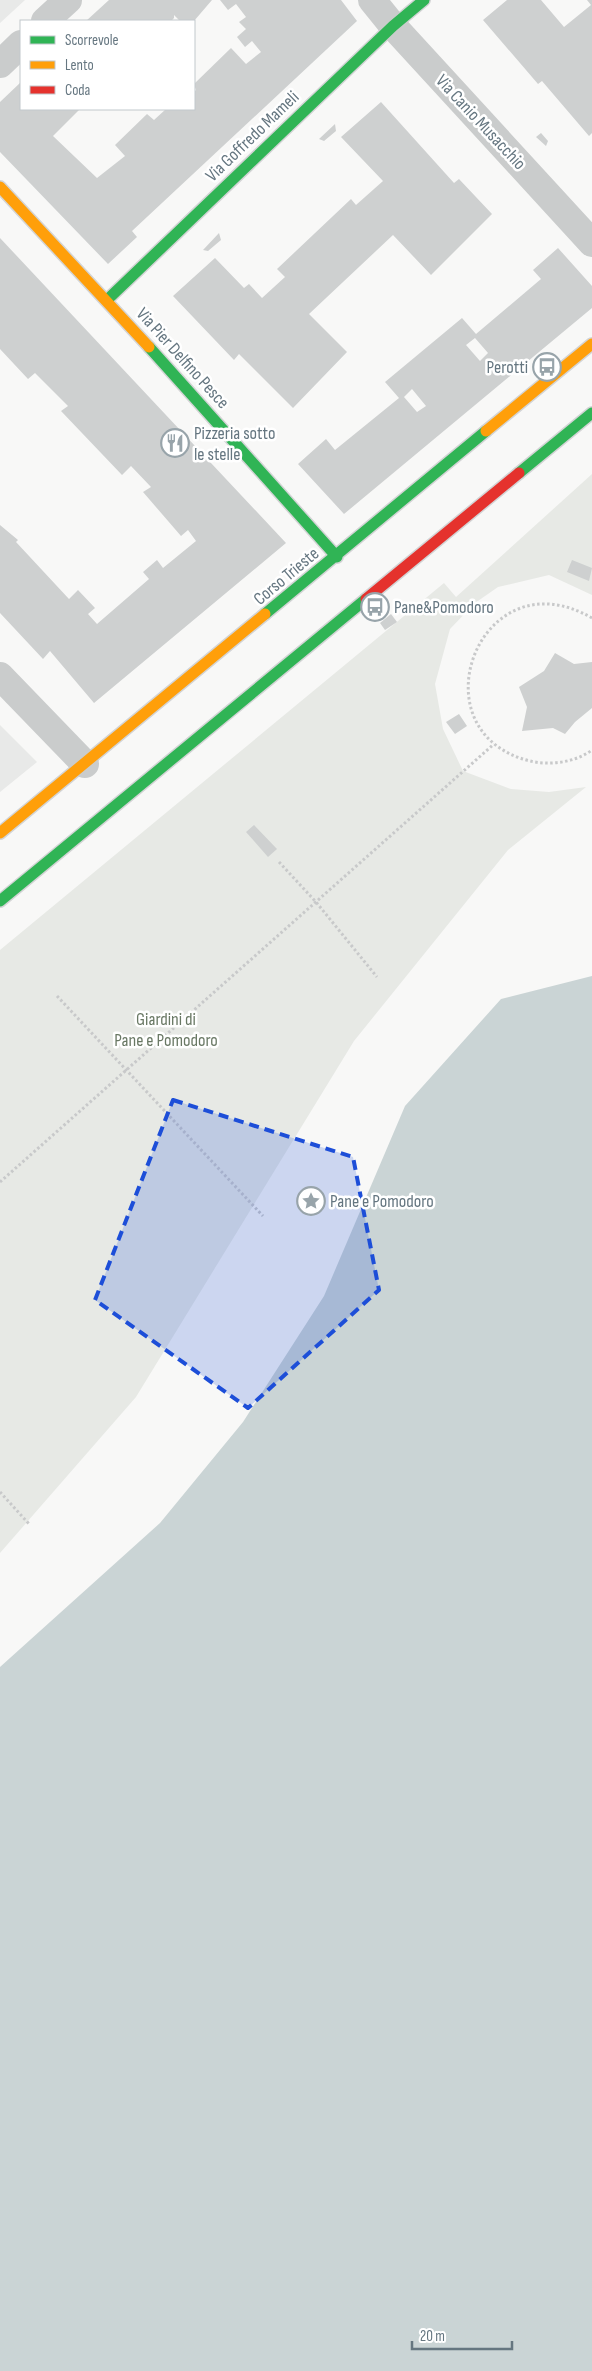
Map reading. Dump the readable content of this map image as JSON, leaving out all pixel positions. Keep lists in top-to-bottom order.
{
  "streets": {
    "main road": ["Via Goffredo Mameli", "Via Pier Delfino Pesce", "Corso Trieste"],
    "street": ["Via Canio Musacchio"]
  },
  "crossings": [
    ["Via Canio Musacchio", "Via Goffredo Mameli"],
    ["Via Goffredo Mameli", "Via Pier Delfino Pesce"],
    ["Via Pier Delfino Pesce", "Corso Trieste"]
  ],
  "parks": ["Giardini di Pane e Pomodoro"],
  "places": {
    "bus stop": ["Perotti", "Pane&Pomodoro"],
    "restaurant": ["Pizzeria sotto le stelle"],
    "place": ["Pane e Pomodoro"]
  },
  "legend": ["Scorrevole", "Lento", "Coda"],
  "scale_bar": "20 m"
}
